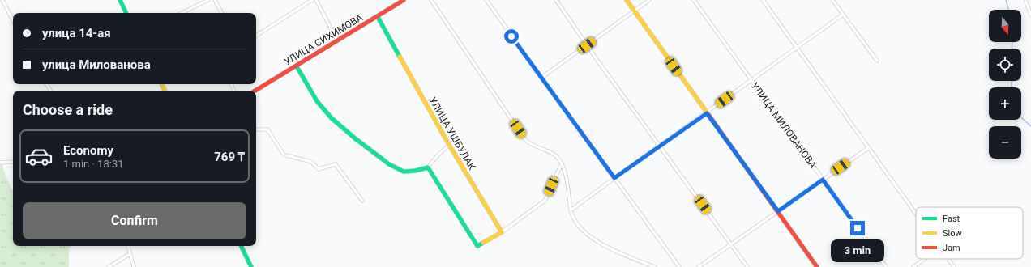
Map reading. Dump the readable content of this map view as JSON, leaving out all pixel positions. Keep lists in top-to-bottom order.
{
  "streets": {
    "street": ["УЛИЦА СИХИМОВА", "УЛИЦА МИЛОВАНОВА", "УЛИЦА УШБУЛАК"]
  },
  "crossings": [
    ["УЛИЦА СИХИМОВА", "УЛИЦА УШБУЛАК"]
  ],
  "legend": ["Fast", "Slow", "Jam"],
  "north": "bottom",
  "page": {
    "map_buttons": ["+", "−"],
    "banner": ["улица 14-ая", "улица Милованова"],
    "heading": "Choose a ride",
    "list": [
      {
        "name": "Economy",
        "note": "1 min · 18:31",
        "value": "769 ₸"
      }
    ],
    "buttons": "Confirm",
    "bubble": "3 min"
  }
}
